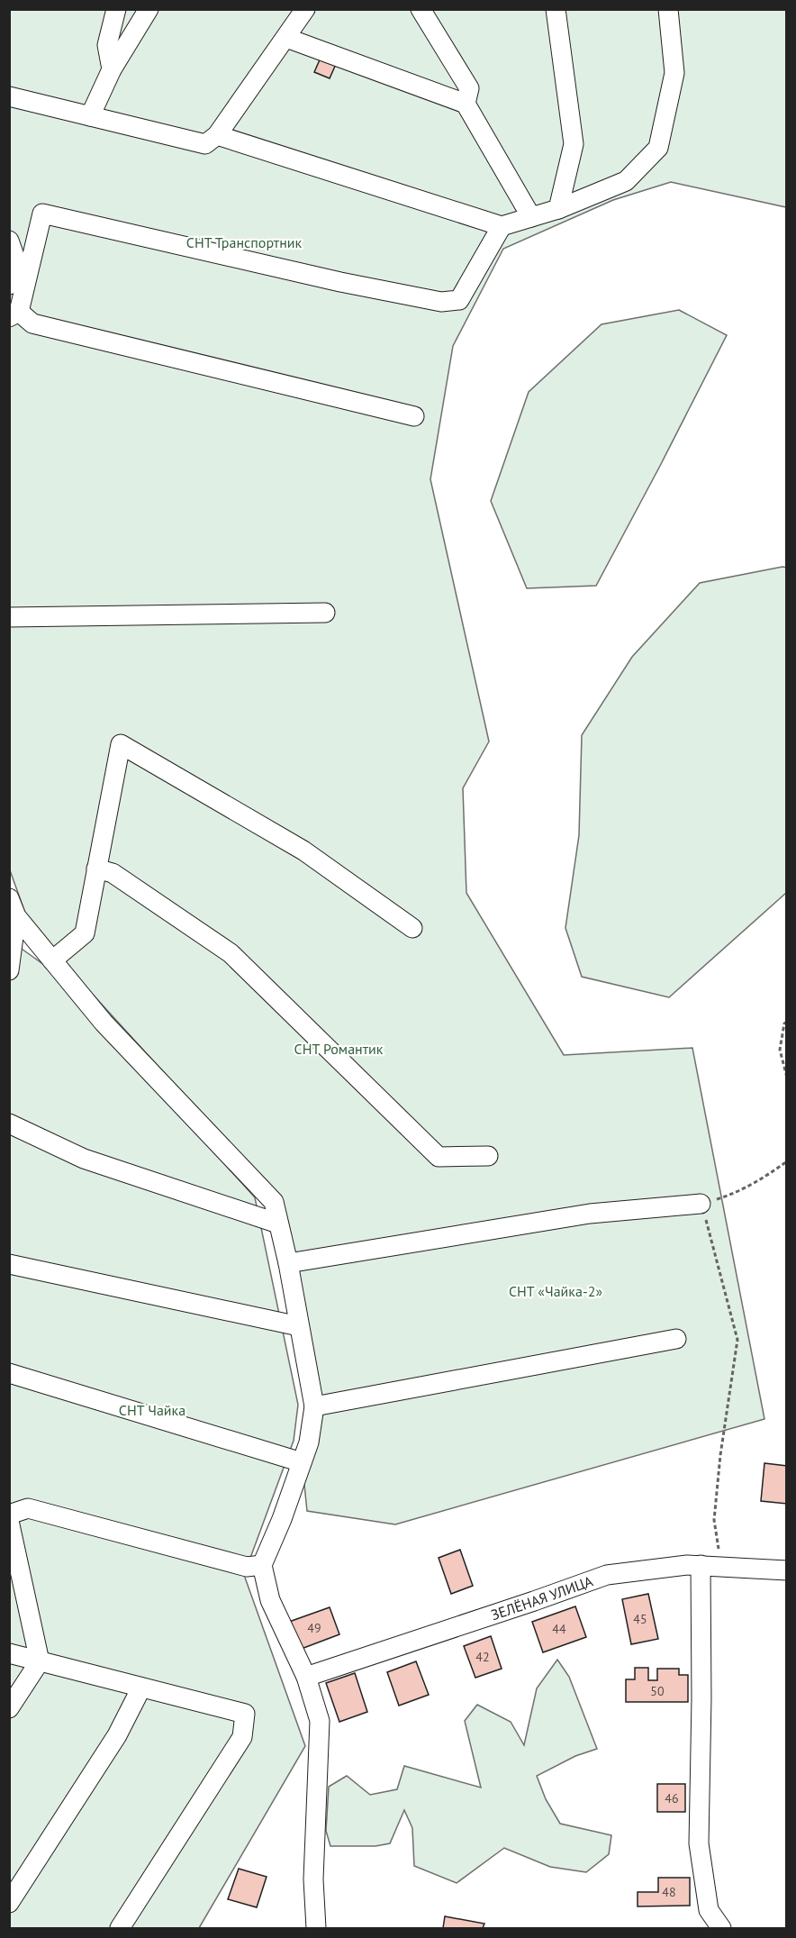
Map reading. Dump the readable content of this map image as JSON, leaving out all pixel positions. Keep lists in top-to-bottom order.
{
  "streets": {
    "street": ["ЗЕЛЁНАЯ УЛИЦА"]
  },
  "parks": [
    "СНТ Транспортник",
    "СНТ Романтик",
    "СНТ «Чайка-2»",
    "СНТ Чайка"
  ],
  "house_numbers": [
    "45",
    "49",
    "44",
    "42",
    "50",
    "46",
    "48"
  ]
}
